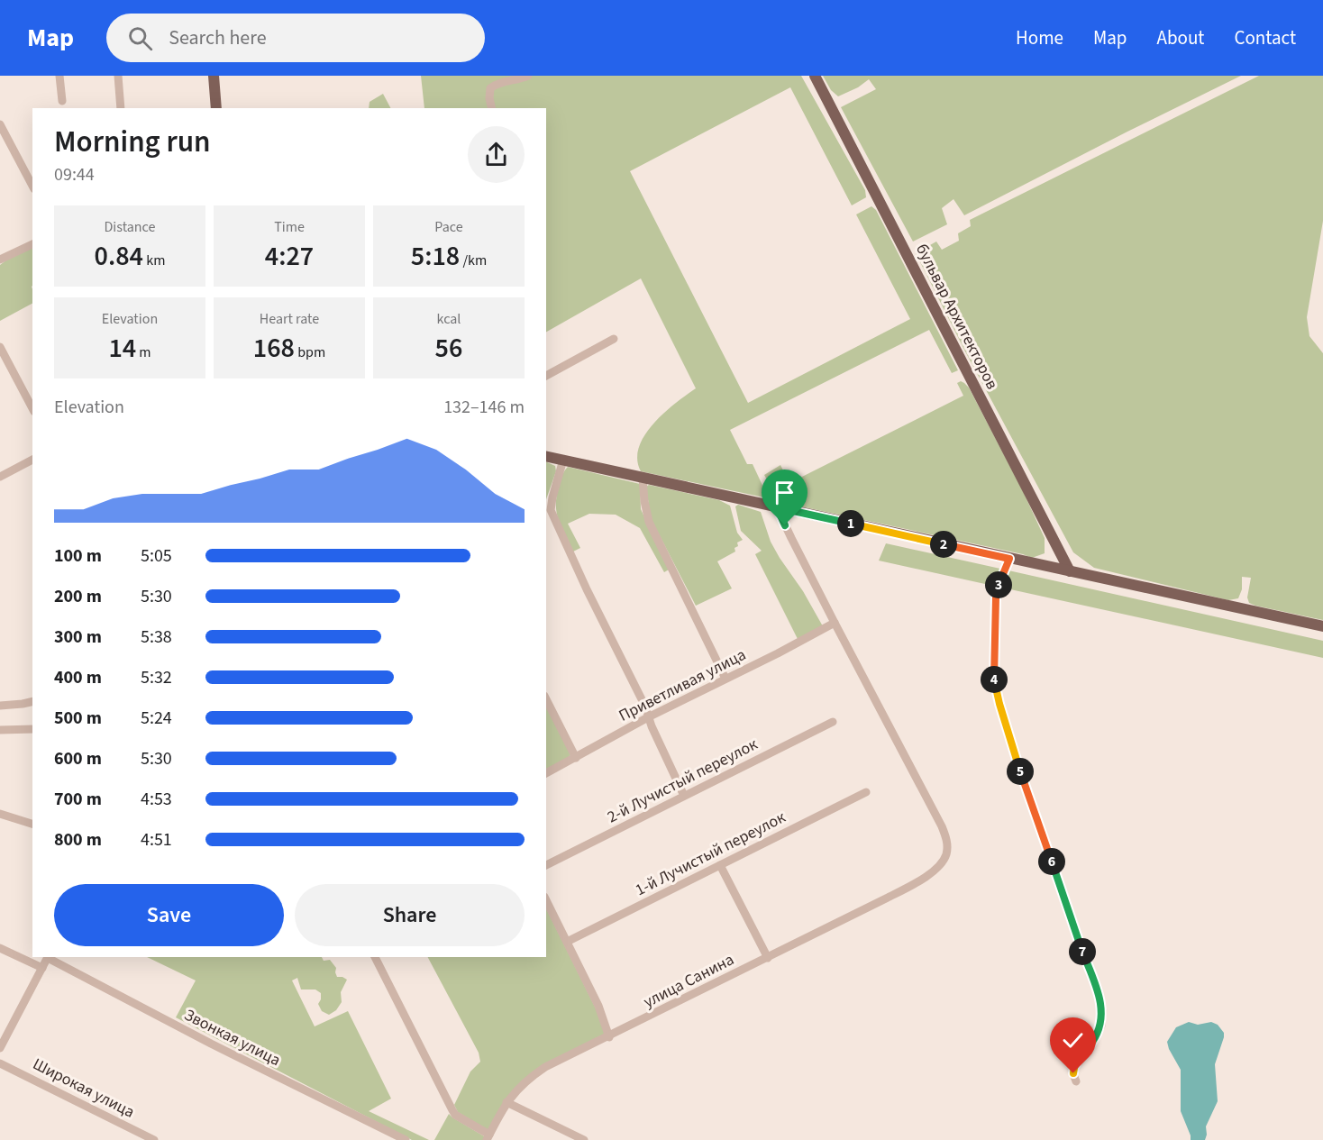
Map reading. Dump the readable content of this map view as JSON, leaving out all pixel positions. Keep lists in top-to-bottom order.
{
  "streets": {
    "main road": ["бульвар Архитекторов"],
    "street": [
      "Приветливая улица",
      "2-й Лучистый переулок",
      "1-й Лучистый переулок",
      "улица Санина",
      "Звонкая улица",
      "Широкая улица"
    ]
  },
  "crossings": [
    ["Приветливая улица", "улица Санина"]
  ],
  "page": {
    "header": "Map",
    "search": "Search here",
    "nav": [
      "Home",
      "Map",
      "About",
      "Contact"
    ],
    "heading": ["Morning run", "09:44"],
    "stats": [
      ["Distance", "0.84 km"],
      ["Time", "4:27"],
      ["Pace", "5:18 /km"],
      ["Elevation", "14 m"],
      ["Heart rate", "168 bpm"],
      ["kcal", "56"]
    ],
    "chart": ["Elevation", "132–146 m"],
    "pins": [
      "1",
      "2",
      "3",
      "4",
      "5",
      "6",
      "7"
    ],
    "list": [
      {
        "name": "100 m",
        "note": "5:05"
      },
      {
        "name": "200 m",
        "note": "5:30"
      },
      {
        "name": "300 m",
        "note": "5:38"
      },
      {
        "name": "400 m",
        "note": "5:32"
      },
      {
        "name": "500 m",
        "note": "5:24"
      },
      {
        "name": "600 m",
        "note": "5:30"
      },
      {
        "name": "700 m",
        "note": "4:53"
      },
      {
        "name": "800 m",
        "note": "4:51"
      }
    ],
    "buttons": ["Save", "Share"]
  }
}
